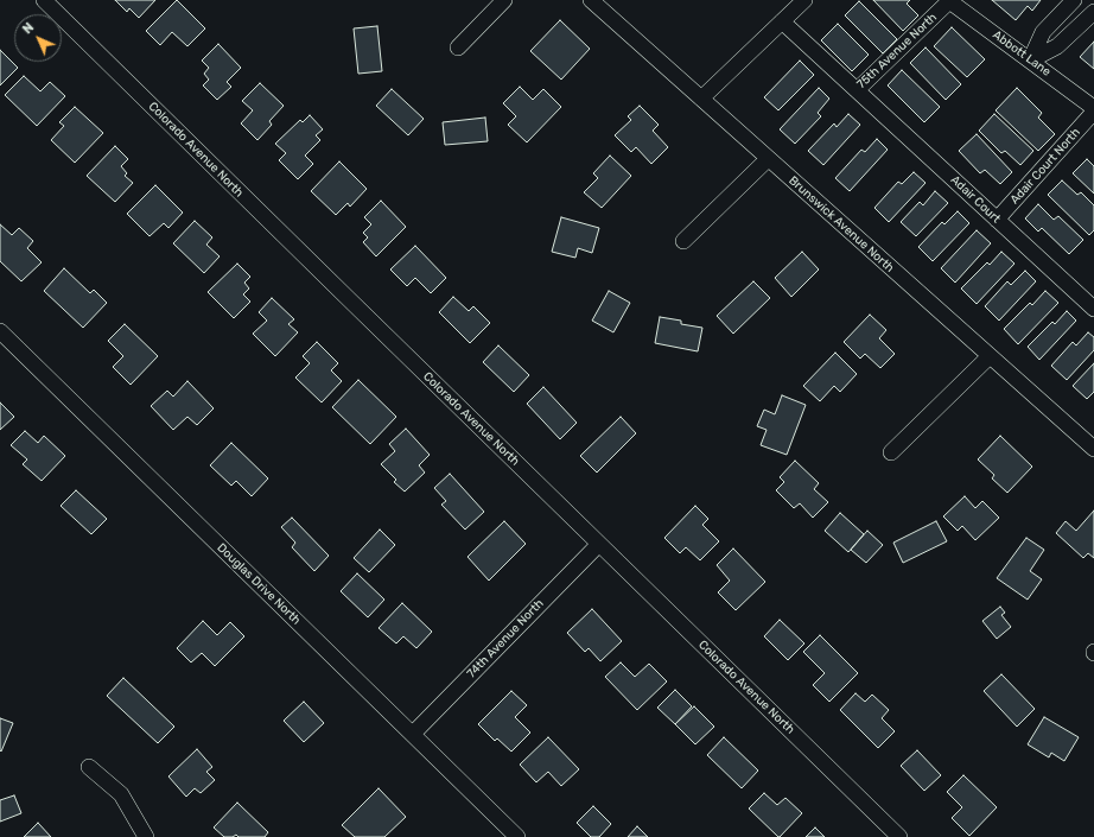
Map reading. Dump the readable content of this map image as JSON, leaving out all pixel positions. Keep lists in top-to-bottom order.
{
  "streets": {
    "street": [
      "75th Avenue North",
      "Abbott Lane",
      "Colorado Avenue North",
      "Adair Court North",
      "Adair Court",
      "Brunswick Avenue North",
      "Douglas Drive North",
      "74th Avenue North"
    ]
  },
  "crossings": [
    ["75th Avenue North", "Abbott Lane"],
    ["75th Avenue North", "Adair Court"],
    ["Colorado Avenue North", "74th Avenue North"],
    ["Adair Court North", "Adair Court"],
    ["Douglas Drive North", "74th Avenue North"]
  ],
  "north": "top left"
}
